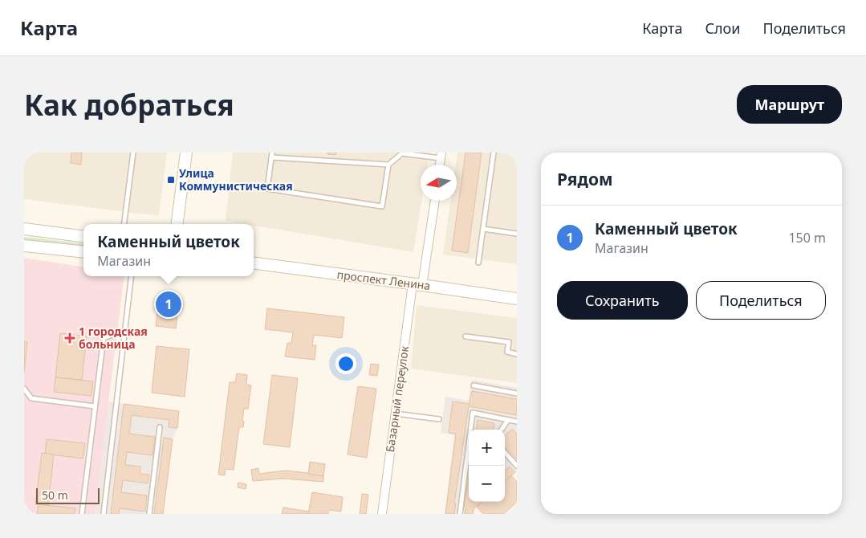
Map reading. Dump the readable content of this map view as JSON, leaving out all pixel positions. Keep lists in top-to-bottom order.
{
  "streets": {
    "main road": ["проспект Ленина"],
    "street": ["Базарный переулок"]
  },
  "crossings": [
    ["проспект Ленина", "Базарный переулок"]
  ],
  "places": {
    "transit": ["Улица Коммунистическая"],
    "health": ["1 городская больница"]
  },
  "scale_bar": "50 m",
  "north": "left",
  "page": {
    "header": "Карта",
    "nav": ["Карта", "Слои", "Поделиться"],
    "buttons": [
      "Маршрут",
      ["Сохранить", "Поделиться"]
    ],
    "title": "Как добраться",
    "heading": "Рядом",
    "list": [
      {
        "mark": "1",
        "name": "Каменный цветок",
        "note": "Магазин",
        "value": "150 m"
      }
    ],
    "popup": ["Каменный цветок", "Магазин"],
    "pins": "1",
    "map_buttons": ["+", "−"],
    "scale": "50 m"
  }
}
